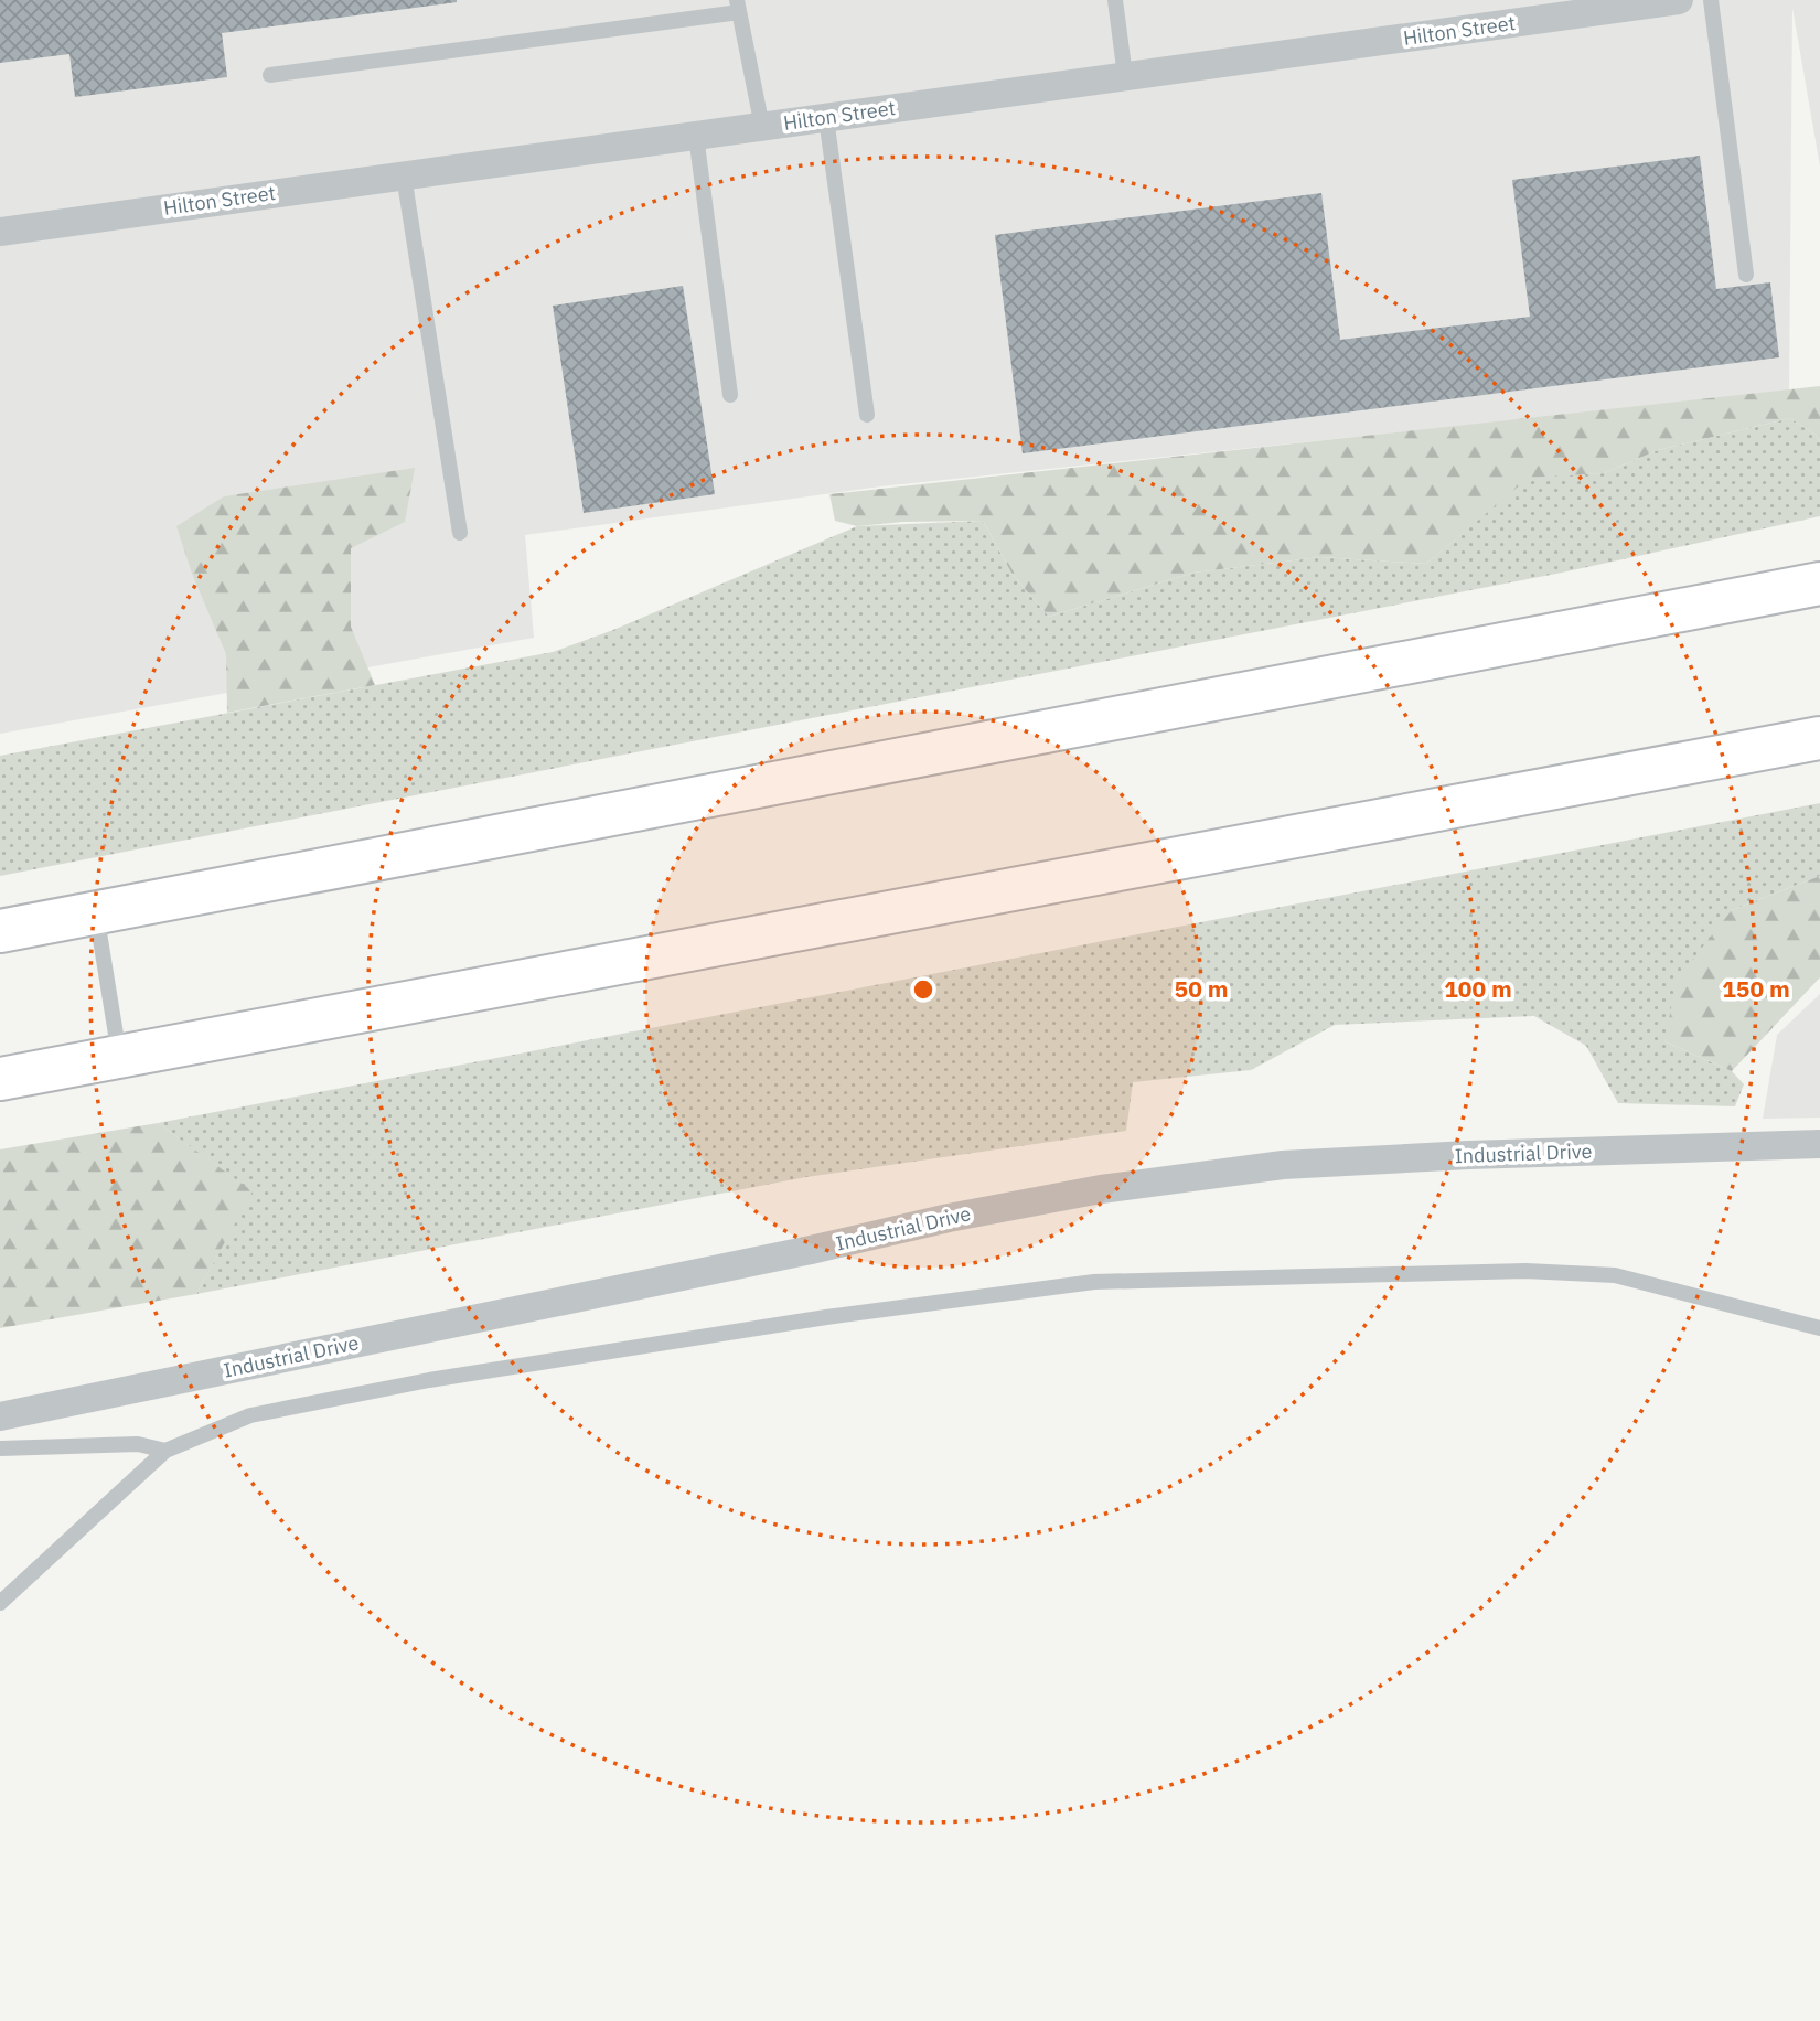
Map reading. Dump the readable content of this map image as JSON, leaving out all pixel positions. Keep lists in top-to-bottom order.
{
  "streets": {
    "street": ["Hilton Street", "Industrial Drive"]
  },
  "rings": ["50 m", "100 m", "150 m"]
}
